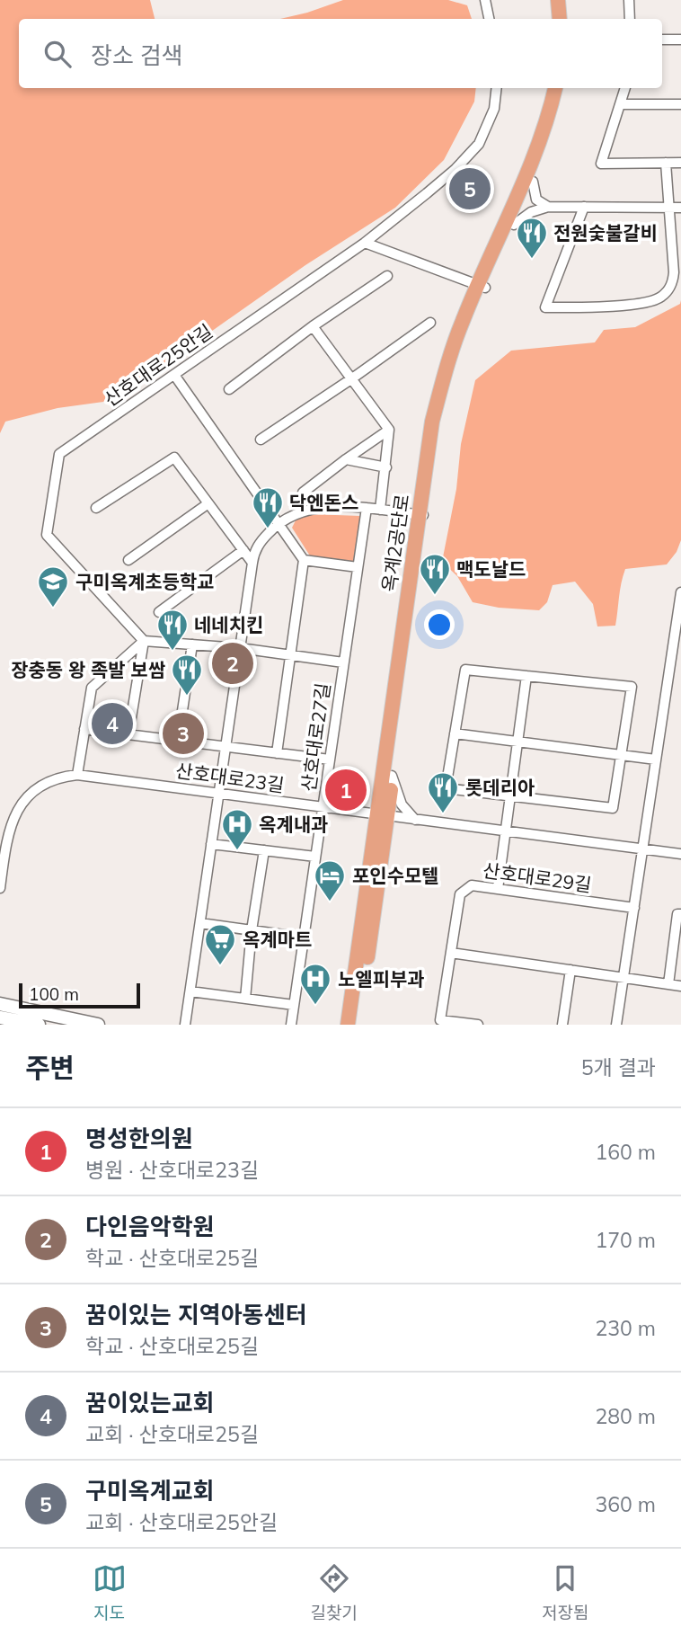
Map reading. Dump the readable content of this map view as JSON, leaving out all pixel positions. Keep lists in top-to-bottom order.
{
  "streets": {
    "main road": ["옥계2공단로"],
    "street": [
      "산호대로25안길",
      "산호대로27길",
      "산호대로23길",
      "산호대로29길"
    ]
  },
  "crossings": [
    ["옥계2공단로", "산호대로23길"],
    ["산호대로27길", "산호대로23길"]
  ],
  "places": {
    "restaurant": [
      "전원숯불갈비",
      "닥엔돈스",
      "맥도날드",
      "네네치킨",
      "장충동 왕 족발 보쌈",
      "롯데리아"
    ],
    "school or university": ["구미옥계초등학교"],
    "hospital": ["옥계내과", "노엘피부과"],
    "hotel": ["포인수모텔"],
    "supermarket": ["옥계마트"]
  },
  "scale_bar": "100 m",
  "page": {
    "search": "장소 검색",
    "pins": [
      "5",
      "2",
      "4",
      "3",
      "1"
    ],
    "scale": "100 m",
    "heading": ["주변", "5개 결과"],
    "list": [
      {
        "mark": "1",
        "name": "명성한의원",
        "note": "병원 · 산호대로23길",
        "value": "160 m"
      },
      {
        "mark": "2",
        "name": "다인음악학원",
        "note": "학교 · 산호대로25길",
        "value": "170 m"
      },
      {
        "mark": "3",
        "name": "꿈이있는 지역아동센터",
        "note": "학교 · 산호대로25길",
        "value": "230 m"
      },
      {
        "mark": "4",
        "name": "꿈이있는교회",
        "note": "교회 · 산호대로25길",
        "value": "280 m"
      },
      {
        "mark": "5",
        "name": "구미옥계교회",
        "note": "교회 · 산호대로25안길",
        "value": "360 m"
      }
    ],
    "nav": ["지도", "길찾기", "저장됨"]
  }
}
